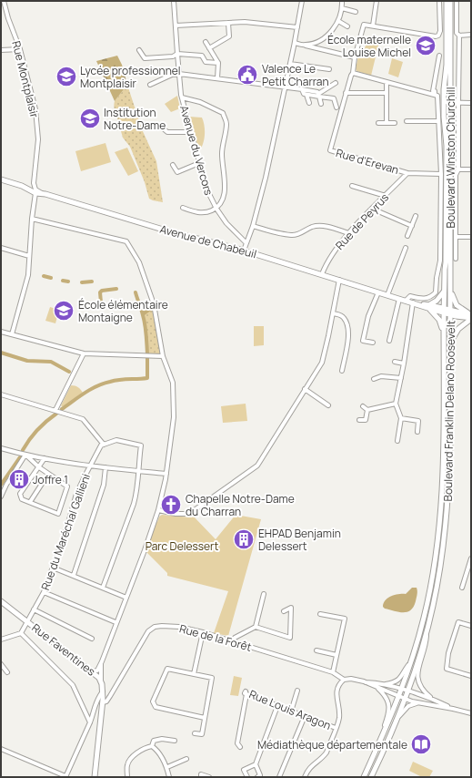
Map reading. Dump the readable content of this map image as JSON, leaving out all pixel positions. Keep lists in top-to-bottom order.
{
  "streets": {
    "main road": [
      "Boulevard Winston Churchill",
      "Avenue de Chabeuil",
      "Boulevard Franklin Delano Roosevelt",
      "Rue Faventines"
    ],
    "street": [
      "Rue Montplaisir",
      "Avenue du Vercors",
      "Rue d'Erevan",
      "Rue de Peyrus",
      "Rue du Maréchal Gallieni",
      "Rue de la Forêt",
      "Rue Louis Aragon"
    ]
  },
  "crossings": [
    ["Boulevard Winston Churchill", "Avenue de Chabeuil"],
    ["Boulevard Winston Churchill", "Boulevard Franklin Delano Roosevelt"],
    ["Rue d'Erevan", "Rue de Peyrus"],
    ["Rue de Peyrus", "Avenue de Chabeuil"],
    ["Avenue de Chabeuil", "Boulevard Franklin Delano Roosevelt"],
    ["Boulevard Franklin Delano Roosevelt", "Rue de la Forêt"],
    ["Rue du Maréchal Gallieni", "Rue Faventines"],
    ["Rue de la Forêt", "Rue Faventines"]
  ],
  "parks": ["Parc Delessert"],
  "places": {
    "school or university": [
      "École maternelle Louise Michel",
      "Lycée professionnel Montplaisir",
      "Institution Notre-Dame",
      "École élémentaire Montaigne"
    ],
    "public building": ["Valence Le Petit Charran"],
    "building": ["Joffre 1", "EHPAD Benjamin Delessert"],
    "church": ["Chapelle Notre-Dame du Charran"],
    "library": ["Médiathèque départementale"]
  }
}
